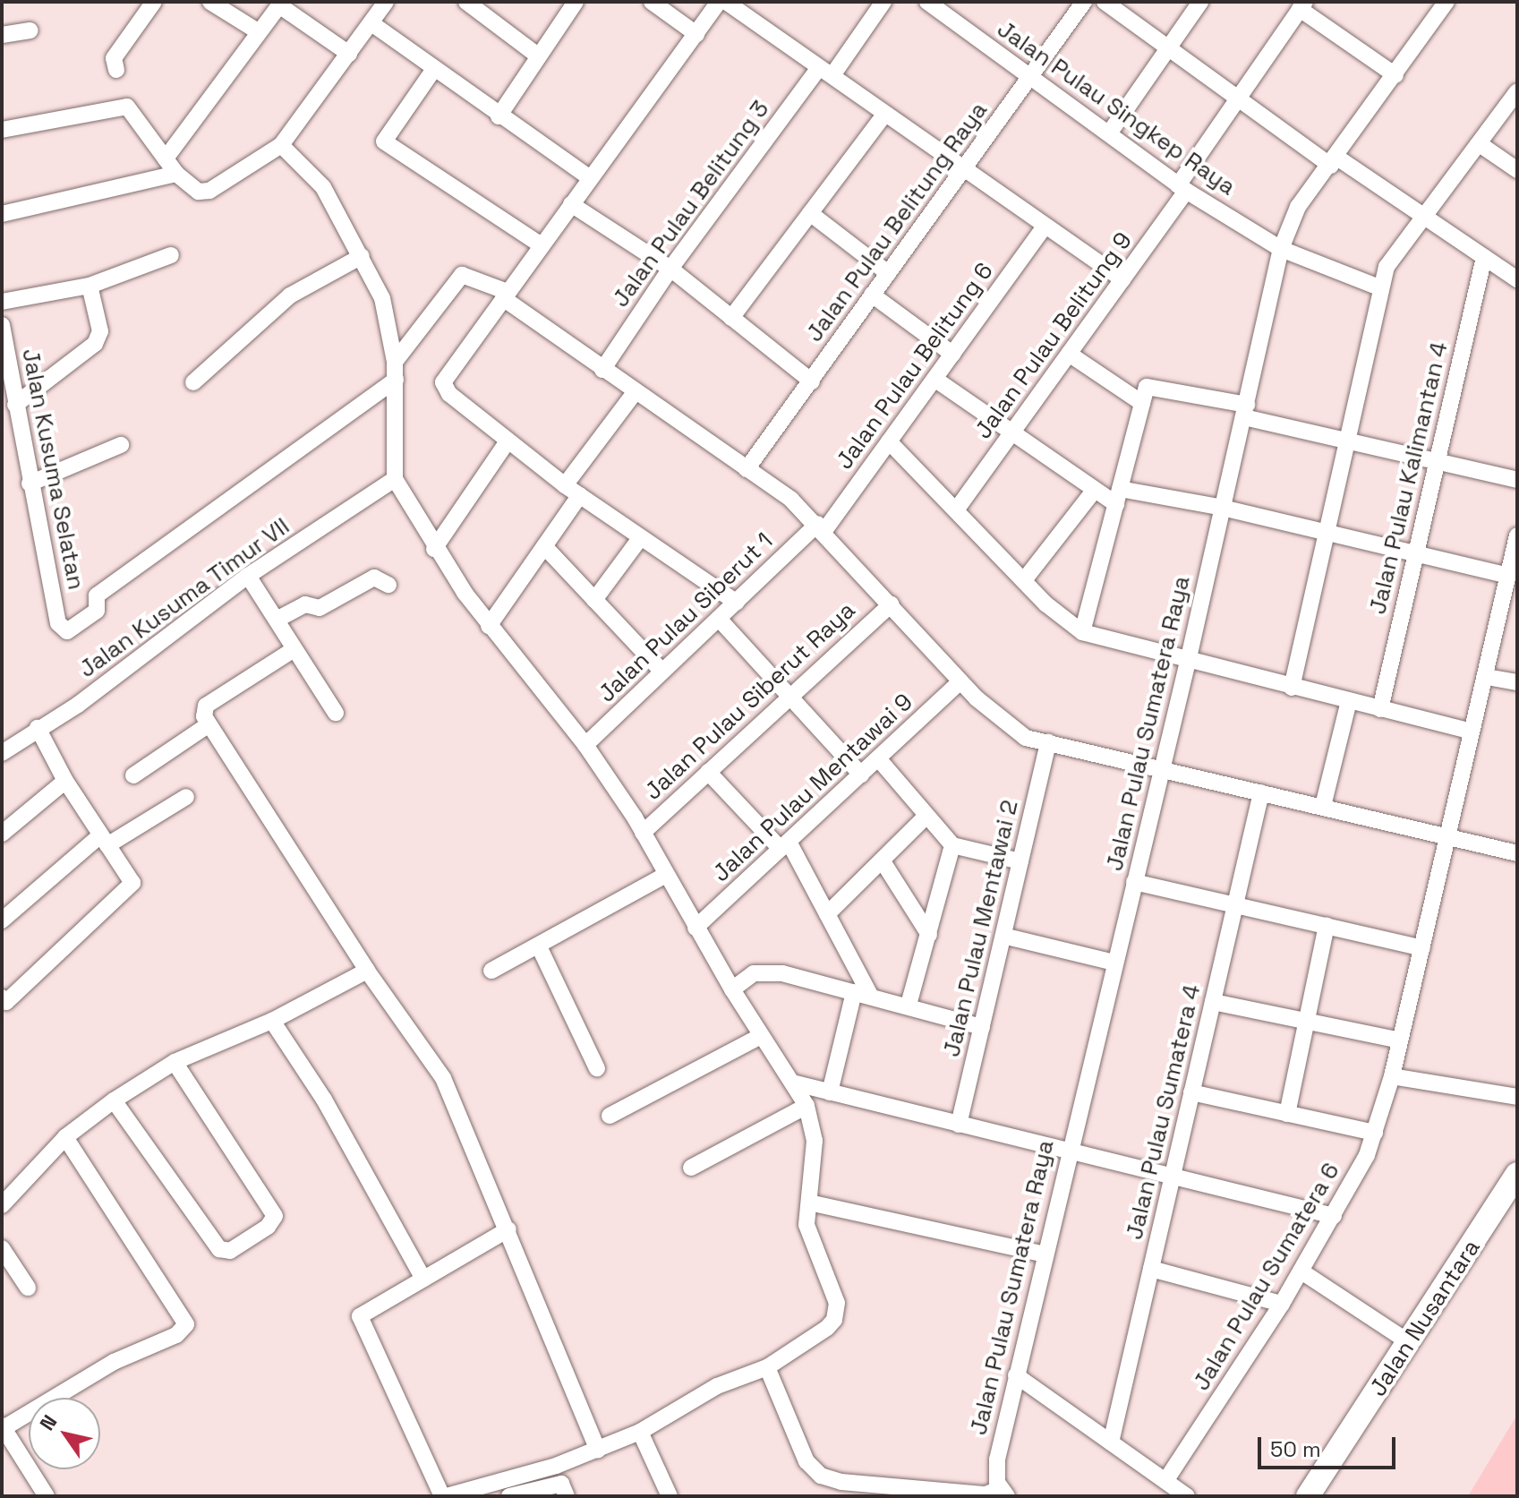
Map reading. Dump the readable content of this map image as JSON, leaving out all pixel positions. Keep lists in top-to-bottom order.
{
  "streets": {
    "street": [
      "Jalan Pulau Singkep Raya",
      "Jalan Pulau Belitung 3",
      "Jalan Pulau Belitung Raya",
      "Jalan Pulau Belitung 9",
      "Jalan Pulau Belitung 6",
      "Jalan Kusuma Selatan",
      "Jalan Pulau Kalimantan 4",
      "Jalan Kusuma Timur VII",
      "Jalan Pulau Siberut 1",
      "Jalan Pulau Siberut Raya",
      "Jalan Pulau Sumatera Raya",
      "Jalan Pulau Mentawai 9",
      "Jalan Pulau Mentawai 2",
      "Jalan Pulau Sumatera 4",
      "Jalan Pulau Sumatera 6",
      "Jalan Nusantara"
    ]
  },
  "crossings": [
    ["Jalan Pulau Singkep Raya", "Jalan Pulau Belitung Raya"],
    ["Jalan Pulau Singkep Raya", "Jalan Pulau Belitung 9"],
    ["Jalan Pulau Singkep Raya", "Jalan Pulau Sumatera Raya"],
    ["Jalan Pulau Belitung 6", "Jalan Pulau Siberut 1"]
  ],
  "scale_bar": "50 m",
  "north": "top left"
}
